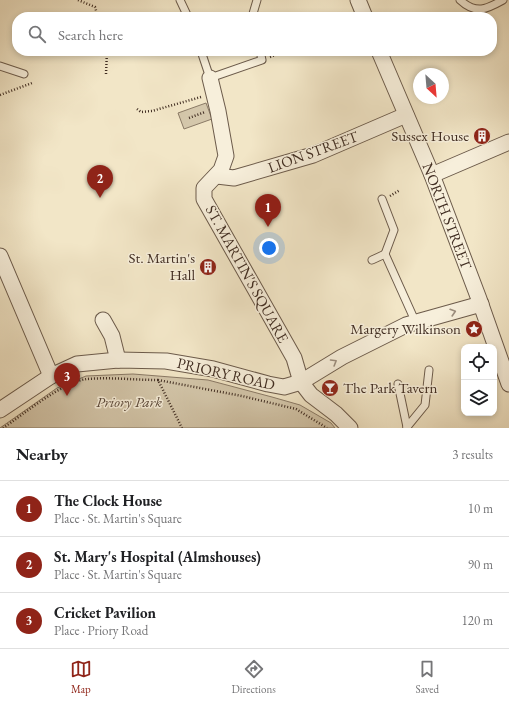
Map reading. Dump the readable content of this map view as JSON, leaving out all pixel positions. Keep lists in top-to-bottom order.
{
  "streets": {
    "street": [
      "LION STREET",
      "NORTH STREET",
      "ST. MARTIN'S SQUARE",
      "PRIORY ROAD"
    ]
  },
  "crossings": [
    ["LION STREET", "NORTH STREET"],
    ["LION STREET", "ST. MARTIN'S SQUARE"],
    ["NORTH STREET", "PRIORY ROAD"],
    ["ST. MARTIN'S SQUARE", "PRIORY ROAD"]
  ],
  "one_way": ["PRIORY ROAD"],
  "parks": ["Priory Park"],
  "places": {
    "building": ["Sussex House", "St. Martin's Hall"],
    "place": ["Margery Wilkinson"],
    "bar": ["The Park Tavern"]
  },
  "north": "bottom right",
  "page": {
    "search": "Search here",
    "pins": ["2", "1", "3"],
    "heading": ["Nearby", "3 results"],
    "list": [
      {
        "mark": "1",
        "name": "The Clock House",
        "note": "Place · St. Martin's Square",
        "value": "10 m"
      },
      {
        "mark": "2",
        "name": "St. Mary's Hospital (Almshouses)",
        "note": "Place · St. Martin's Square",
        "value": "90 m"
      },
      {
        "mark": "3",
        "name": "Cricket Pavilion",
        "note": "Place · Priory Road",
        "value": "120 m"
      }
    ],
    "nav": ["Map", "Directions", "Saved"]
  }
}
